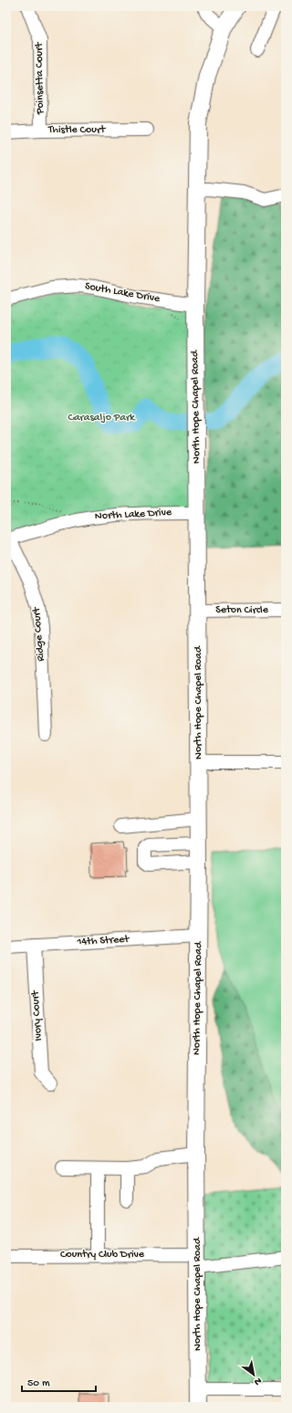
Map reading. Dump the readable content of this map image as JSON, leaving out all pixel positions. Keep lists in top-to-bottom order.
{
  "streets": {
    "main road": ["North Hope Chapel Road"],
    "street": [
      "Poinsetta Court",
      "Thistle Court",
      "South Lake Drive",
      "North Lake Drive",
      "Seton Circle",
      "Ridge Court",
      "14th Street",
      "Ivory Court",
      "Country Club Drive"
    ]
  },
  "crossings": [
    ["Poinsetta Court", "Thistle Court"],
    ["South Lake Drive", "North Hope Chapel Road"],
    ["North Hope Chapel Road", "North Lake Drive"],
    ["North Hope Chapel Road", "Seton Circle"],
    ["North Hope Chapel Road", "14th Street"],
    ["North Hope Chapel Road", "Country Club Drive"],
    ["North Lake Drive", "Ridge Court"],
    ["14th Street", "Ivory Court"]
  ],
  "parks": ["Carasaljo Park"],
  "scale_bar": "50 m",
  "north": "bottom right"
}
